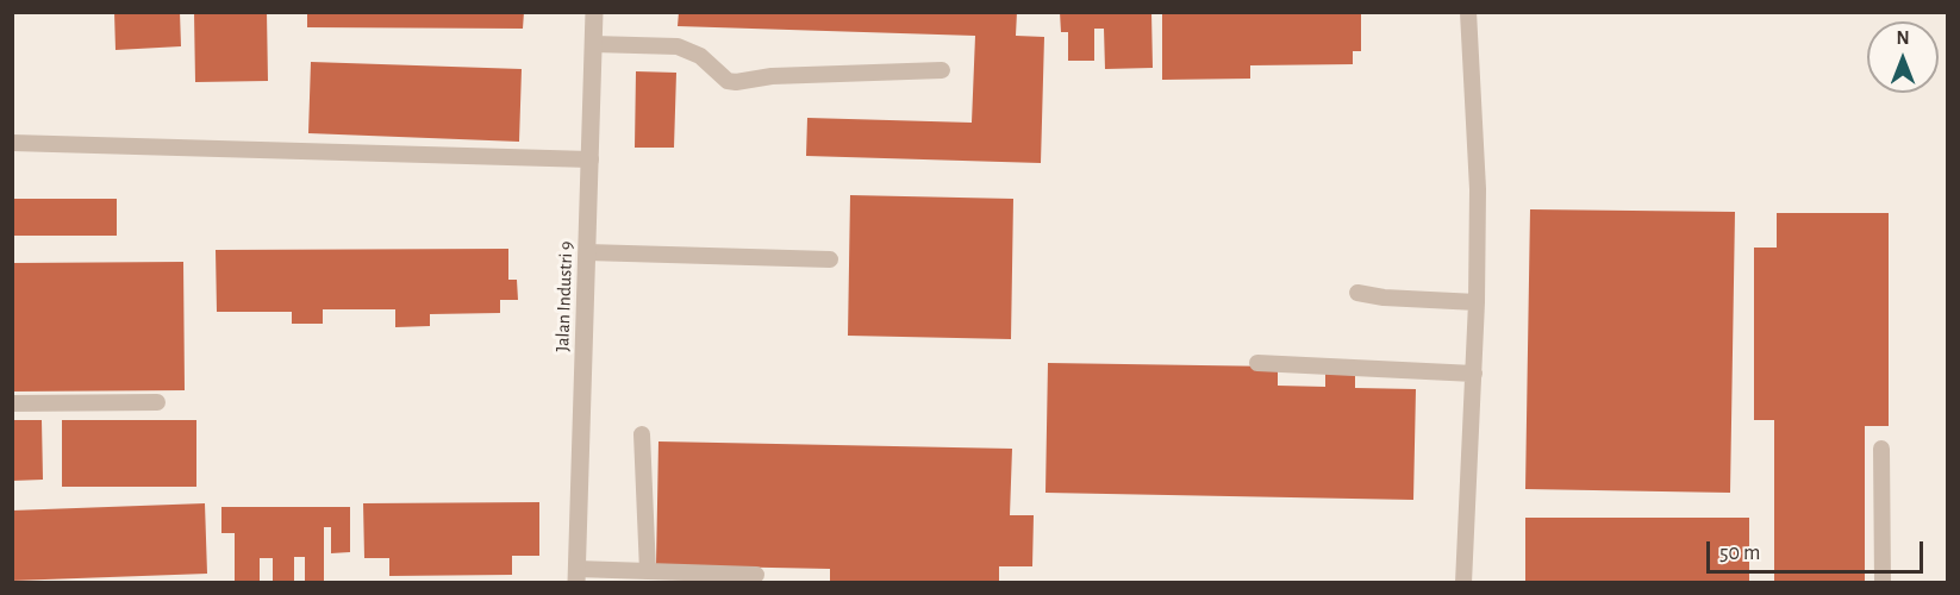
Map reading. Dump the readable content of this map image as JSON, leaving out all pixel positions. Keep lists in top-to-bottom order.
{
  "streets": {
    "street": ["Jalan Industri 9"]
  },
  "scale_bar": "50 m",
  "north": "top"
}
